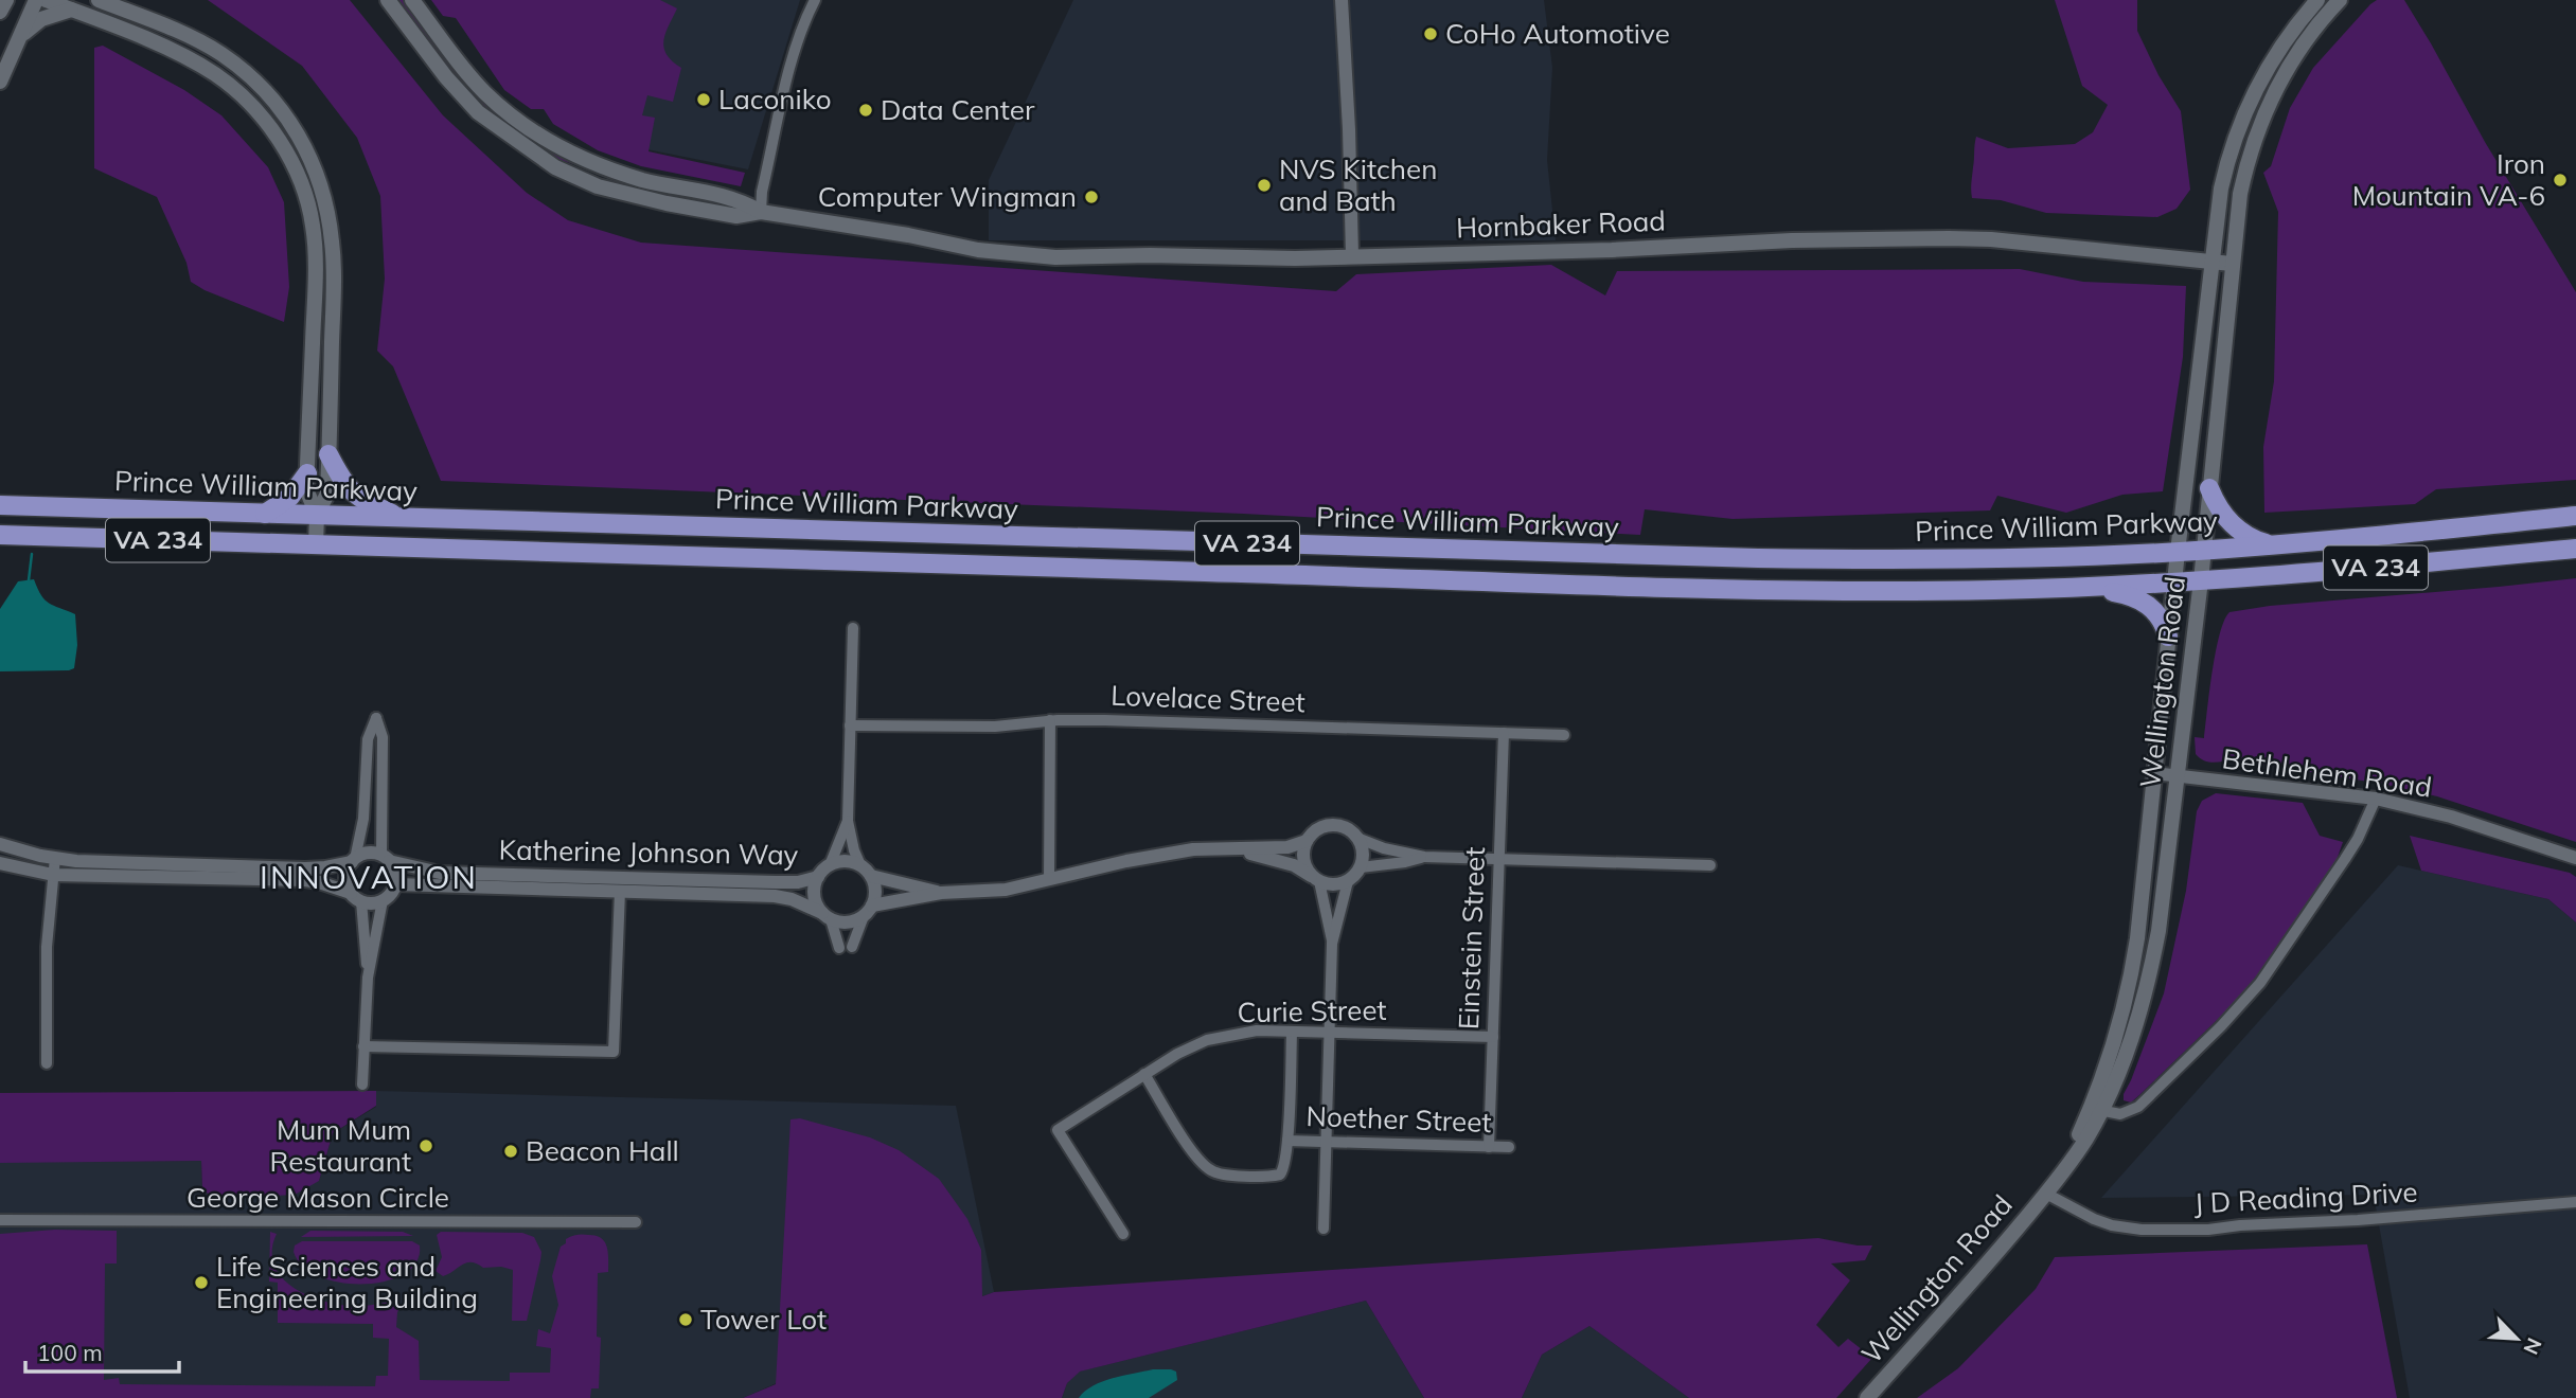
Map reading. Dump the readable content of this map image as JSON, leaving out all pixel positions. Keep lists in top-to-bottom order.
{
  "streets": {
    "highway": ["Prince William Parkway", "VA 234"],
    "main road": ["Hornbaker Road", "Wellington Road"],
    "street": [
      "Lovelace Street",
      "Bethlehem Road",
      "Katherine Johnson Way",
      "Einstein Street",
      "Curie Street",
      "Noether Street",
      "George Mason Circle",
      "J D Reading Drive"
    ]
  },
  "crossings": [
    ["Hornbaker Road", "Wellington Road"],
    ["Prince William Parkway", "Wellington Road"],
    ["Wellington Road", "Bethlehem Road"],
    ["Wellington Road", "J D Reading Drive"],
    ["Lovelace Street", "Einstein Street"],
    ["Einstein Street", "Curie Street"],
    ["Einstein Street", "Noether Street"]
  ],
  "districts": ["INNOVATION"],
  "places": [
    "CoHo Automotive",
    "Laconiko",
    "Data Center",
    "Iron Mountain VA-6",
    "NVS Kitchen and Bath",
    "Computer Wingman",
    "Mum Mum Restaurant",
    "Beacon Hall",
    "Life Sciences and Engineering Building",
    "Tower Lot"
  ],
  "scale_bar": "100 m",
  "north": "bottom right"
}
